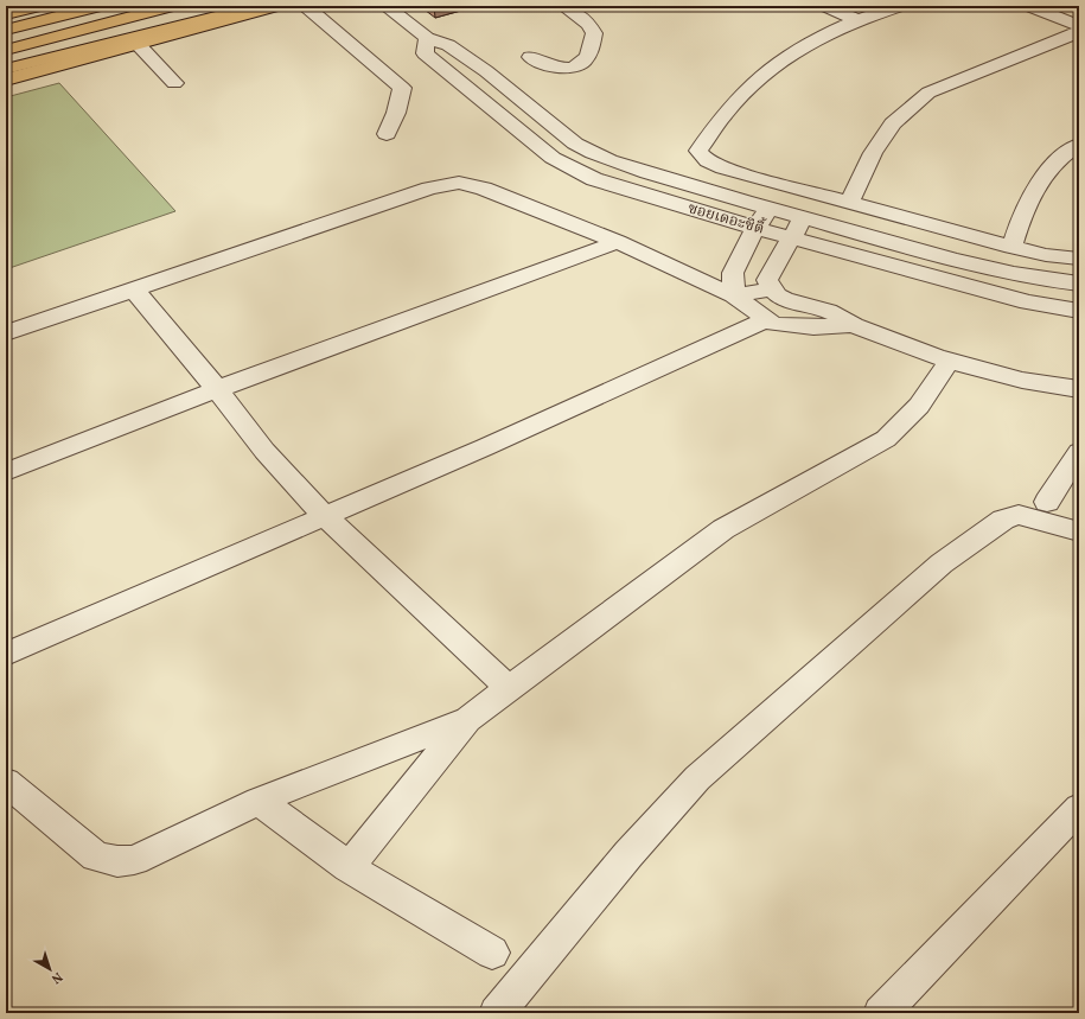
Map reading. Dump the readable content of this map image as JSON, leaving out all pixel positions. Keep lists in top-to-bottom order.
{
  "streets": {
    "street": ["ซอยเดอะซิตี้"]
  },
  "north": "bottom right"
}
